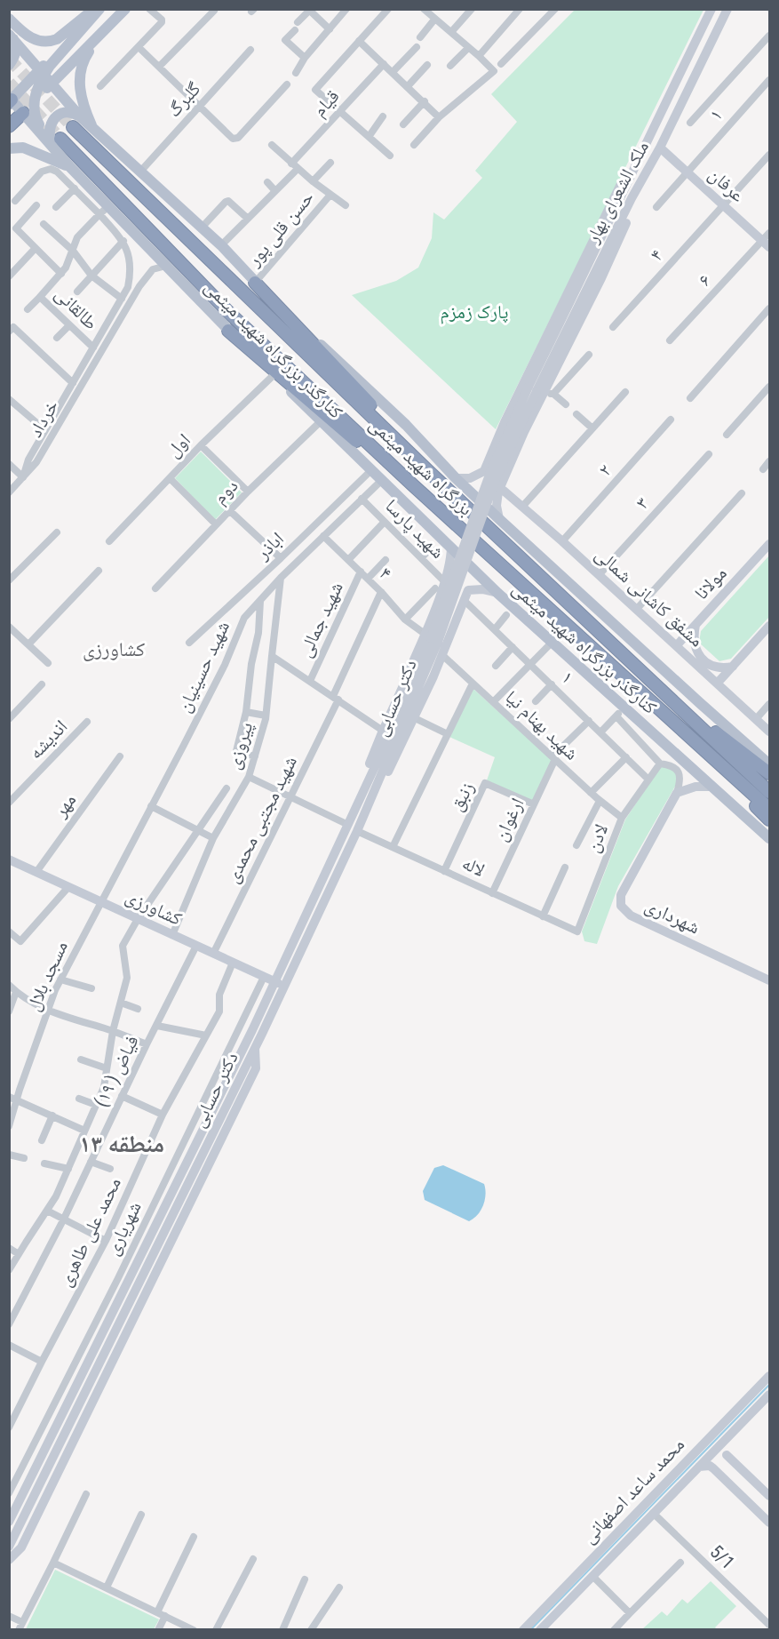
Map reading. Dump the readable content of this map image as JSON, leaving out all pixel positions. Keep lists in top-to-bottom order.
{
  "streets": {
    "highway": ["بزرگراه شهید میثمی"],
    "main road": [
      "عرفان",
      "ملک الشعرای بهار",
      "کنارگذر بزرگراه شهید میثمی",
      "مولانا",
      "مشفق کاشانی شمالی",
      "دکتر حسابی",
      "کشاورزی",
      "شهرداری",
      "محمد ساعد اصفهانی"
    ],
    "street": [
      "گلبرگ",
      "قیام",
      "۱",
      "حسن قلی پور",
      "۴",
      "۶",
      "طالقانی",
      "خرداد",
      "اول",
      "۲",
      "دوم",
      "۳",
      "شهید پارسا",
      "اباذر",
      "شهید جمالی",
      "شهید حسینیان",
      "شهید بهنام نیا",
      "اندیشه",
      "پیروزی",
      "زنبق",
      "مهر",
      "شهید مجتبی محمدی",
      "ارغوان",
      "لادن",
      "لاله",
      "مسجد بلال",
      "فیاض ( ۱۹)",
      "شهریاری",
      "محمد علی طاهری",
      "5/1"
    ]
  },
  "crossings": [
    ["گلبرگ", "کنارگذر بزرگراه شهید میثمی"],
    ["۱", "عرفان"],
    ["۱", "لادن"],
    ["عرفان", "ملک الشعرای بهار"],
    ["عرفان", "۴"],
    ["عرفان", "۶"],
    ["حسن قلی پور", "کنارگذر بزرگراه شهید میثمی"],
    ["۴", "شهید جمالی"],
    ["۴", "شهید حسینیان"],
    ["۴", "دکتر حسابی"],
    ["۴", "شهید مجتبی محمدی"],
    ["طالقانی", "کنارگذر بزرگراه شهید میثمی"],
    ["طالقانی", "خرداد"],
    ["کنارگذر بزرگراه شهید میثمی", "خرداد"],
    ["کنارگذر بزرگراه شهید میثمی", "اول"],
    ["کنارگذر بزرگراه شهید میثمی", "بزرگراه شهید میثمی"],
    ["کنارگذر بزرگراه شهید میثمی", "دوم"],
    ["کنارگذر بزرگراه شهید میثمی", "اباذر"],
    ["کنارگذر بزرگراه شهید میثمی", "شهید حسینیان"],
    ["۲", "مشفق کاشانی شمالی"],
    ["۳", "مشفق کاشانی شمالی"],
    ["شهید پارسا", "شهید حسینیان"],
    ["مولانا", "مشفق کاشانی شمالی"],
    ["شهید حسینیان", "پیروزی"],
    ["شهید حسینیان", "کشاورزی"],
    ["شهید حسینیان", "مسجد بلال"],
    ["دکتر حسابی", "لاله"],
    ["دکتر حسابی", "کشاورزی"],
    ["شهید بهنام نیا", "ارغوان"],
    ["شهید بهنام نیا", "لادن"],
    ["پیروزی", "کشاورزی"],
    ["زنبق", "ارغوان"],
    ["زنبق", "لاله"],
    ["مهر", "کشاورزی"],
    ["شهید مجتبی محمدی", "کشاورزی"],
    ["ارغوان", "لاله"],
    ["لادن", "لاله"],
    ["کشاورزی", "مسجد بلال"],
    ["کشاورزی", "فیاض ( ۱۹)"],
    ["کشاورزی", "شهریاری"],
    ["کشاورزی", "محمد علی طاهری"],
    ["محمد ساعد اصفهانی", "5/1"]
  ],
  "districts": ["کشاورزی", "منطقه ۱۳"],
  "parks": ["پارک زمزم"]
}
